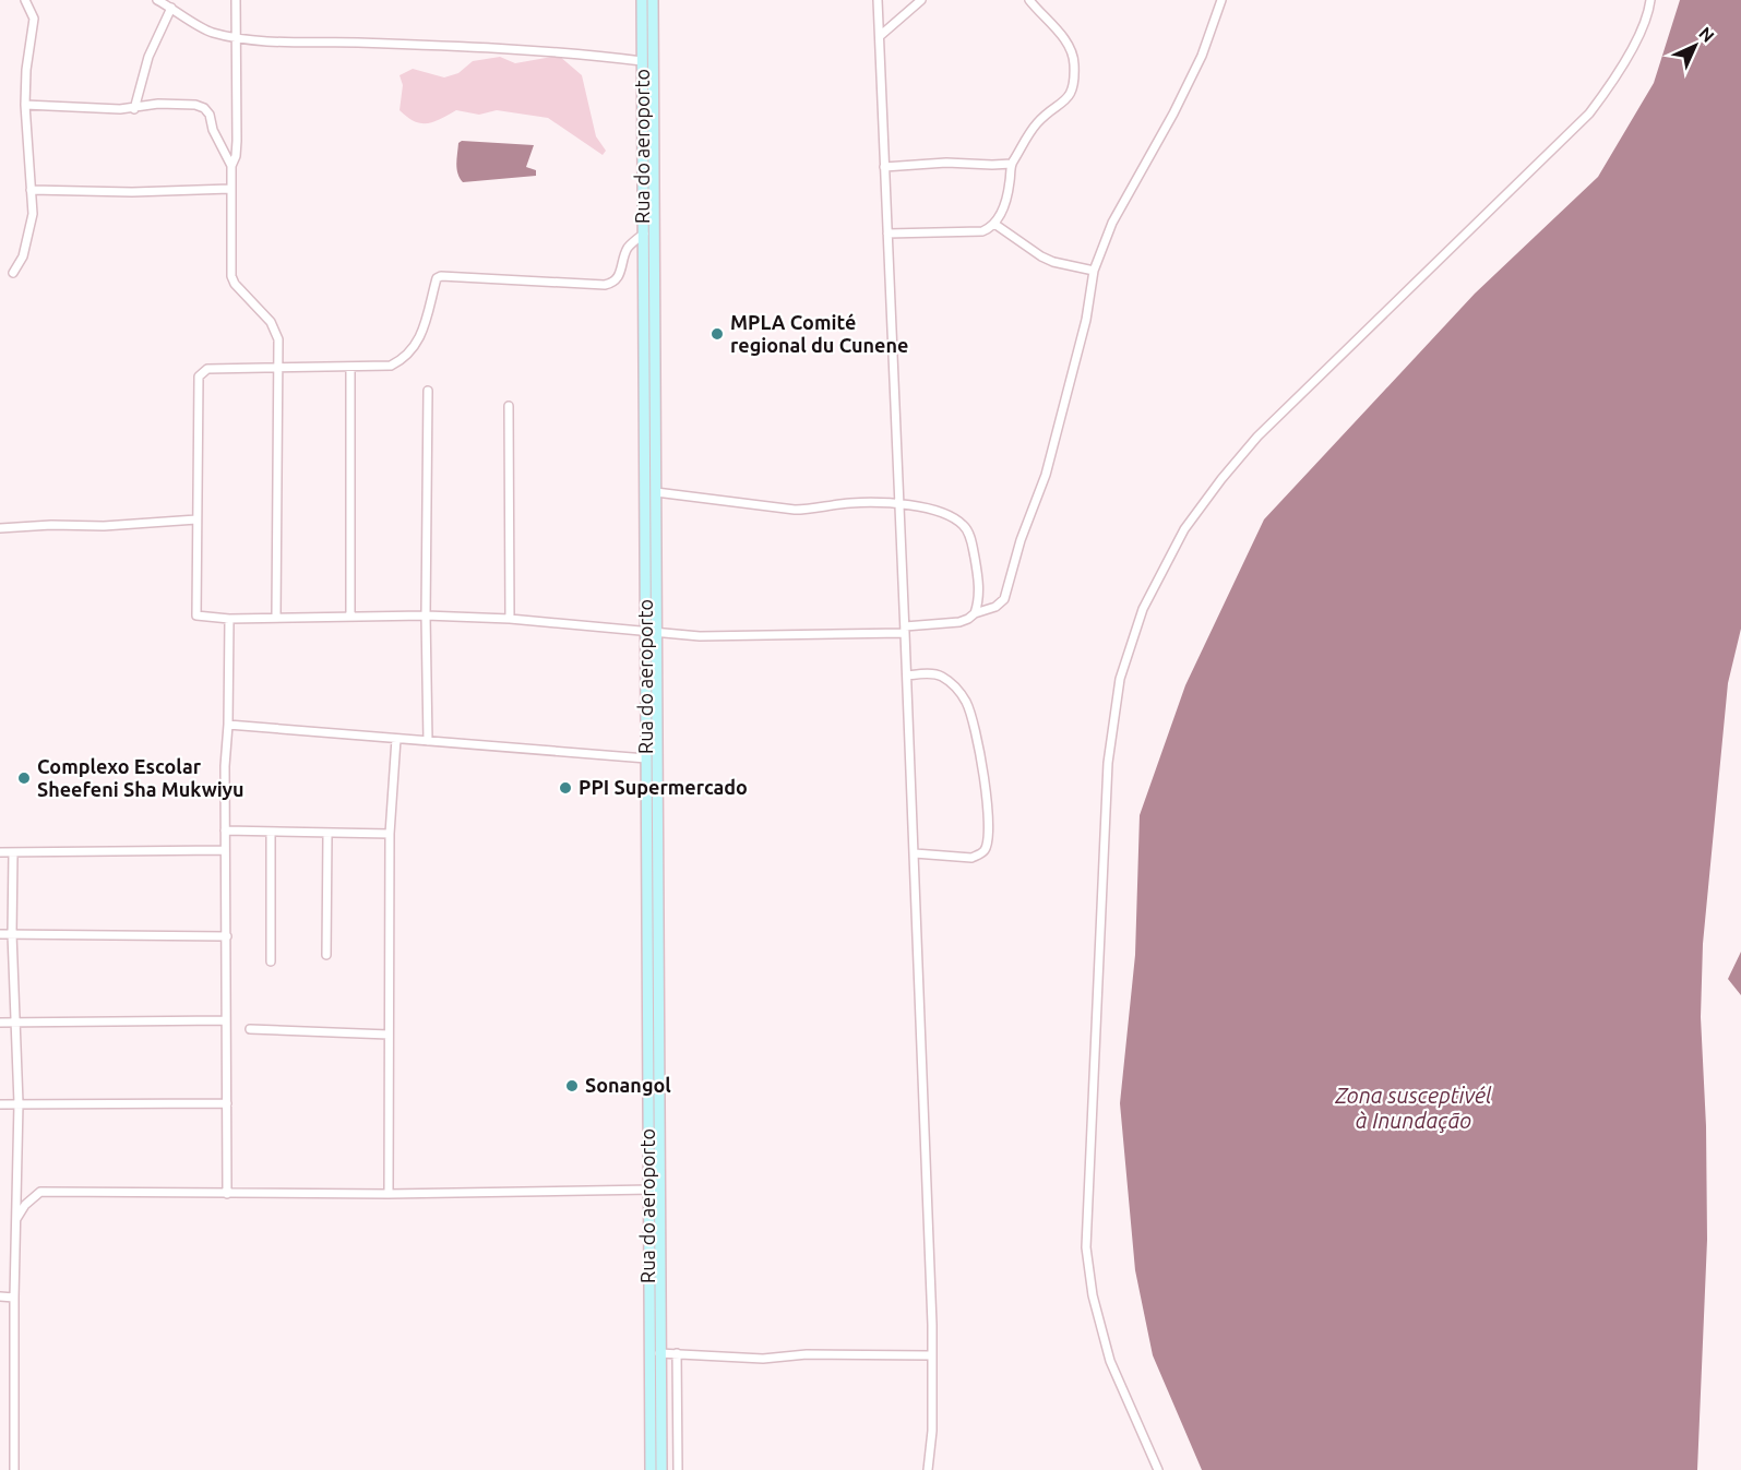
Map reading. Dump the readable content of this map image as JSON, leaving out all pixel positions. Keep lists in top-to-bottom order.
{
  "streets": {
    "main road": ["Rua do aeroporto"]
  },
  "water": ["Zona susceptivél à Inundação"],
  "places": [
    "MPLA Comité regional du Cunene",
    "Complexo Escolar Sheefeni Sha Mukwiyu",
    "PPI Supermercado",
    "Sonangol"
  ],
  "north": "top right"
}
